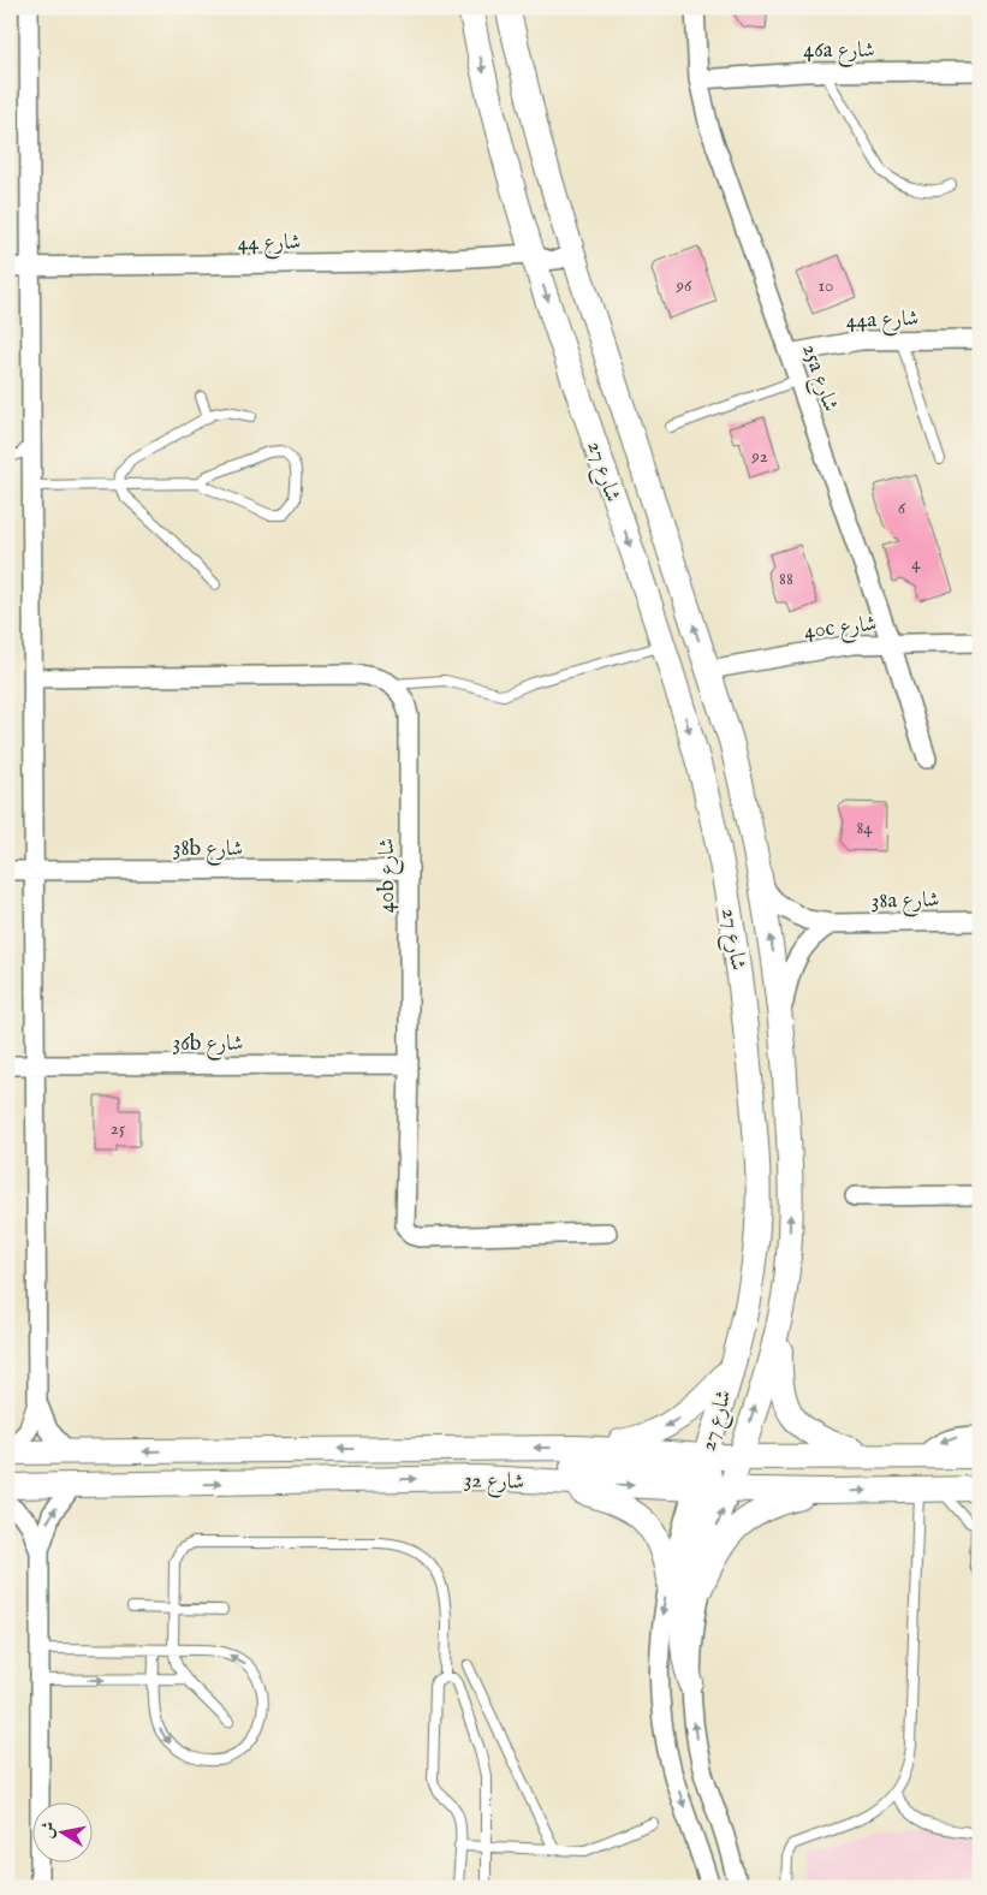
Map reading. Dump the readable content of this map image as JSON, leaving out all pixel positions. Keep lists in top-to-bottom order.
{
  "streets": {
    "street": [
      "46a شارع",
      "شارع 44",
      "44a شارع",
      "25a شارع",
      "شارع 27",
      "40c شارع",
      "38b شارع",
      "40b شارع",
      "38a شارع",
      "36b شارع",
      "شارع 32"
    ]
  },
  "crossings": [
    ["46a شارع", "25a شارع"],
    ["شارع 44", "شارع 27"],
    ["44a شارع", "25a شارع"],
    ["25a شارع", "40c شارع"],
    ["شارع 27", "40c شارع"],
    ["شارع 27", "38a شارع"],
    ["شارع 27", "شارع 32"],
    ["38b شارع", "40b شارع"],
    ["40b شارع", "36b شارع"]
  ],
  "house_numbers": [
    "96",
    "10",
    "92",
    "6",
    "4",
    "88",
    "84",
    "25"
  ],
  "north": "left"
}
